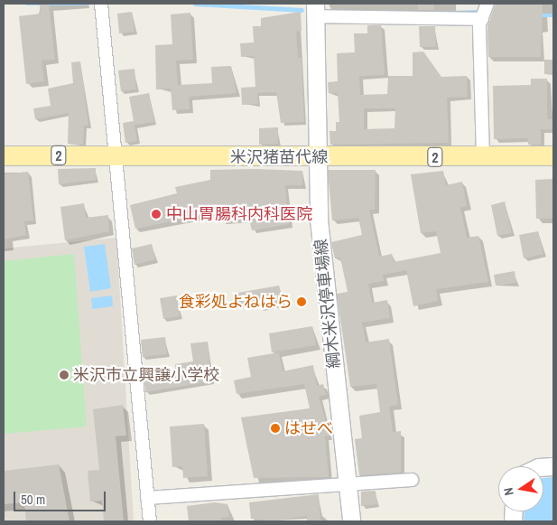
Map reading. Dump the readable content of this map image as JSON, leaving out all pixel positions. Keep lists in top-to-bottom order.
{
  "streets": {
    "main road": ["2", "米沢猪苗代線", "綱木米沢停車場線"]
  },
  "crossings": [
    ["米沢猪苗代線", "綱木米沢停車場線"]
  ],
  "places": [
    "中山胃腸科内科医院",
    "食彩処よねはら",
    "米沢市立興譲小学校",
    "はせべ"
  ],
  "scale_bar": "50 m",
  "north": "left"
}
